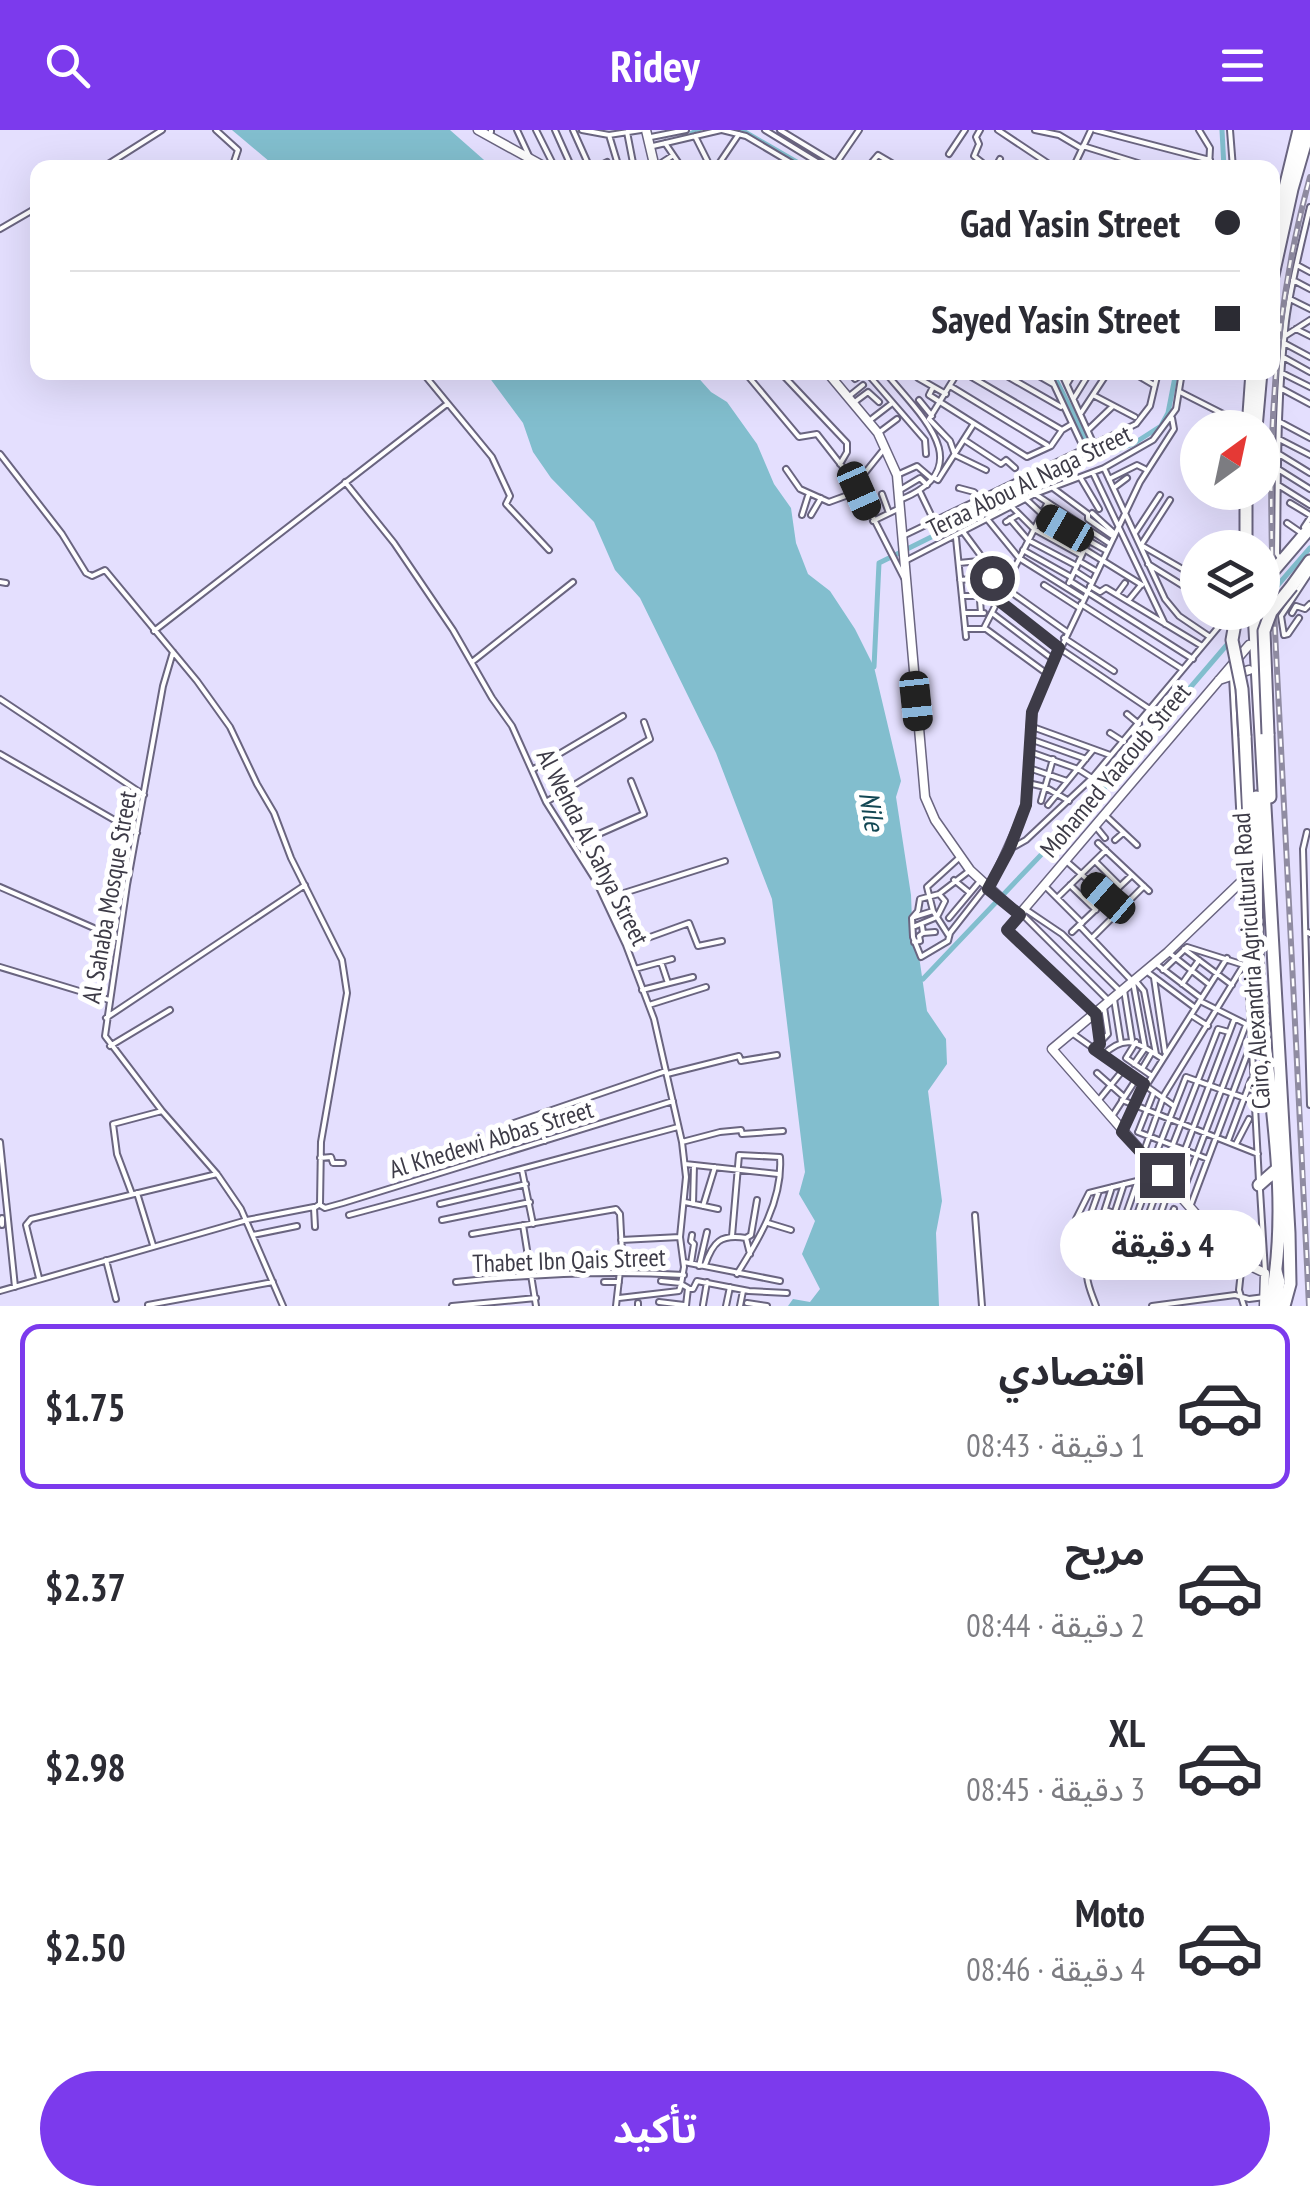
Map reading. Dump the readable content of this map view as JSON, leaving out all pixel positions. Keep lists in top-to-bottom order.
{
  "streets": {
    "highway": ["Cairo, Alexandria Agricultural Road"],
    "main road": ["Mohamed Yaacoub Street"],
    "street": [
      "Teraa Abou Al Naga Street",
      "Al Wehda Al Sahya Street",
      "Al Sahaba Mosque Street",
      "Al Khedewi Abbas Street",
      "Thabet Ibn Qais Street"
    ]
  },
  "crossings": [
    ["Mohamed Yaacoub Street", "Cairo, Alexandria Agricultural Road"],
    ["Al Wehda Al Sahya Street", "Al Khedewi Abbas Street"],
    ["Al Wehda Al Sahya Street", "Thabet Ibn Qais Street"]
  ],
  "water": ["Nile"],
  "north": "top right",
  "page": {
    "header": "Ridey",
    "banner": ["Gad Yasin Street", "Sayed Yasin Street"],
    "bubble": "4 دقيقة",
    "list": [
      {
        "name": "اقتصادي",
        "note": "1 دقيقة · 08:43",
        "value": "$1.75"
      },
      {
        "name": "مريح",
        "note": "2 دقيقة · 08:44",
        "value": "$2.37"
      },
      {
        "name": "XL",
        "note": "3 دقيقة · 08:45",
        "value": "$2.98"
      },
      {
        "name": "Moto",
        "note": "4 دقيقة · 08:46",
        "value": "$2.50"
      }
    ],
    "buttons": "تأكيد"
  }
}
